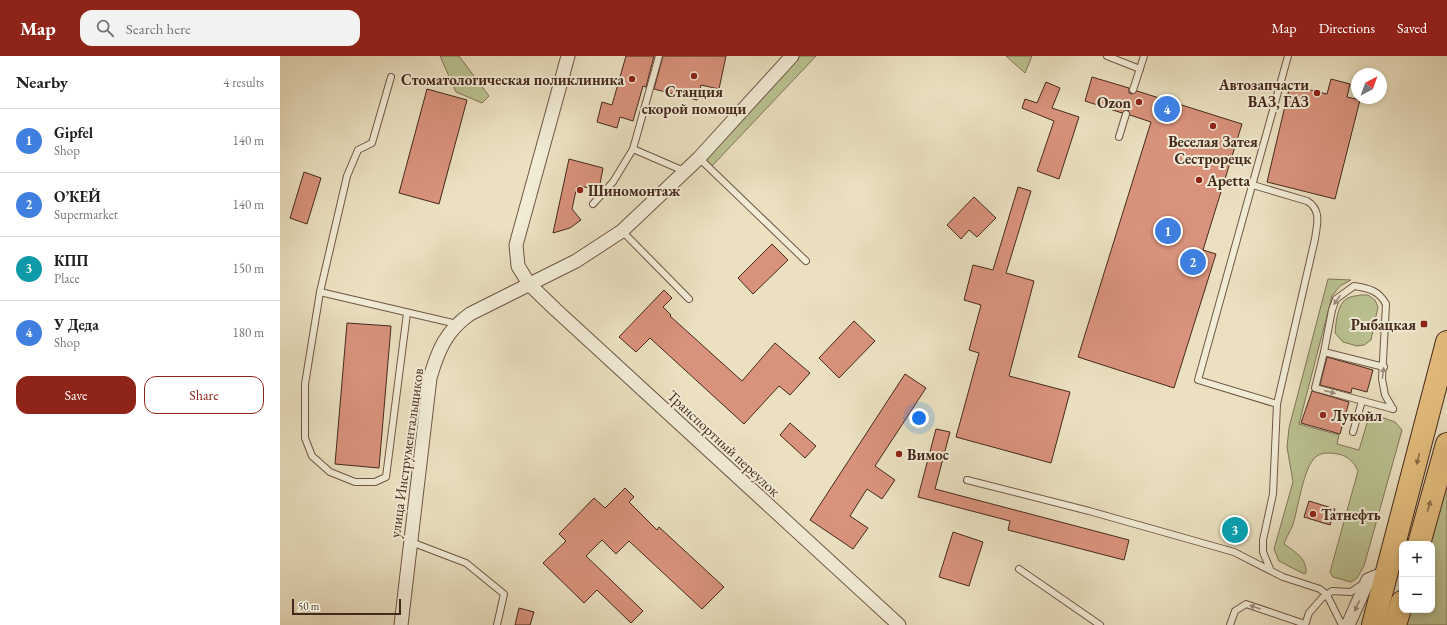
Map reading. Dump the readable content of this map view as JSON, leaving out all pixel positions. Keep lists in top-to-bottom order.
{
  "streets": {
    "street": ["Транспортный переулок", "улица Инструментальщиков"]
  },
  "crossings": [
    ["Транспортный переулок", "улица Инструментальщиков"]
  ],
  "places": {
    "other": [
      "Станция скорой помощи",
      "Стоматологическая поликлиника",
      "Автозапчасти ВАЗ, ГАЗ",
      "Ozon",
      "Веселая Затея Сестрорецк",
      "Apetta",
      "Шиномонтаж",
      "Лукойл",
      "Вимос",
      "Татнефть"
    ],
    "transit": ["Рыбацкая"]
  },
  "scale_bar": "50 m",
  "north": "top right",
  "page": {
    "header": "Map",
    "search": "Search here",
    "nav": ["Map", "Directions", "Saved"],
    "heading": ["Nearby", "4 results"],
    "pins": [
      "4",
      "1",
      "2",
      "3"
    ],
    "list": [
      {
        "mark": "1",
        "name": "Gipfel",
        "note": "Shop",
        "value": "140 m"
      },
      {
        "mark": "2",
        "name": "О’КЕЙ",
        "note": "Supermarket",
        "value": "140 m"
      },
      {
        "mark": "3",
        "name": "КПП",
        "note": "Place",
        "value": "150 m"
      },
      {
        "mark": "4",
        "name": "У Деда",
        "note": "Shop",
        "value": "180 m"
      }
    ],
    "buttons": ["Save", "Share"],
    "map_buttons": ["+", "−"],
    "scale": "50 m"
  }
}
